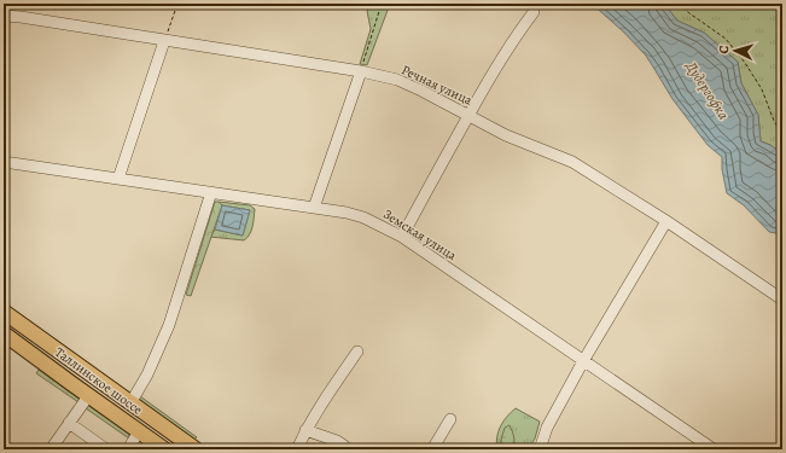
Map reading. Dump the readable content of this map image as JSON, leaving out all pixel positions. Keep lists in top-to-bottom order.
{
  "streets": {
    "main road": ["Таллинское шоссе"],
    "street": ["Речная улица", "Земская улица"]
  },
  "water": ["Дудергофка"],
  "north": "left"
}
